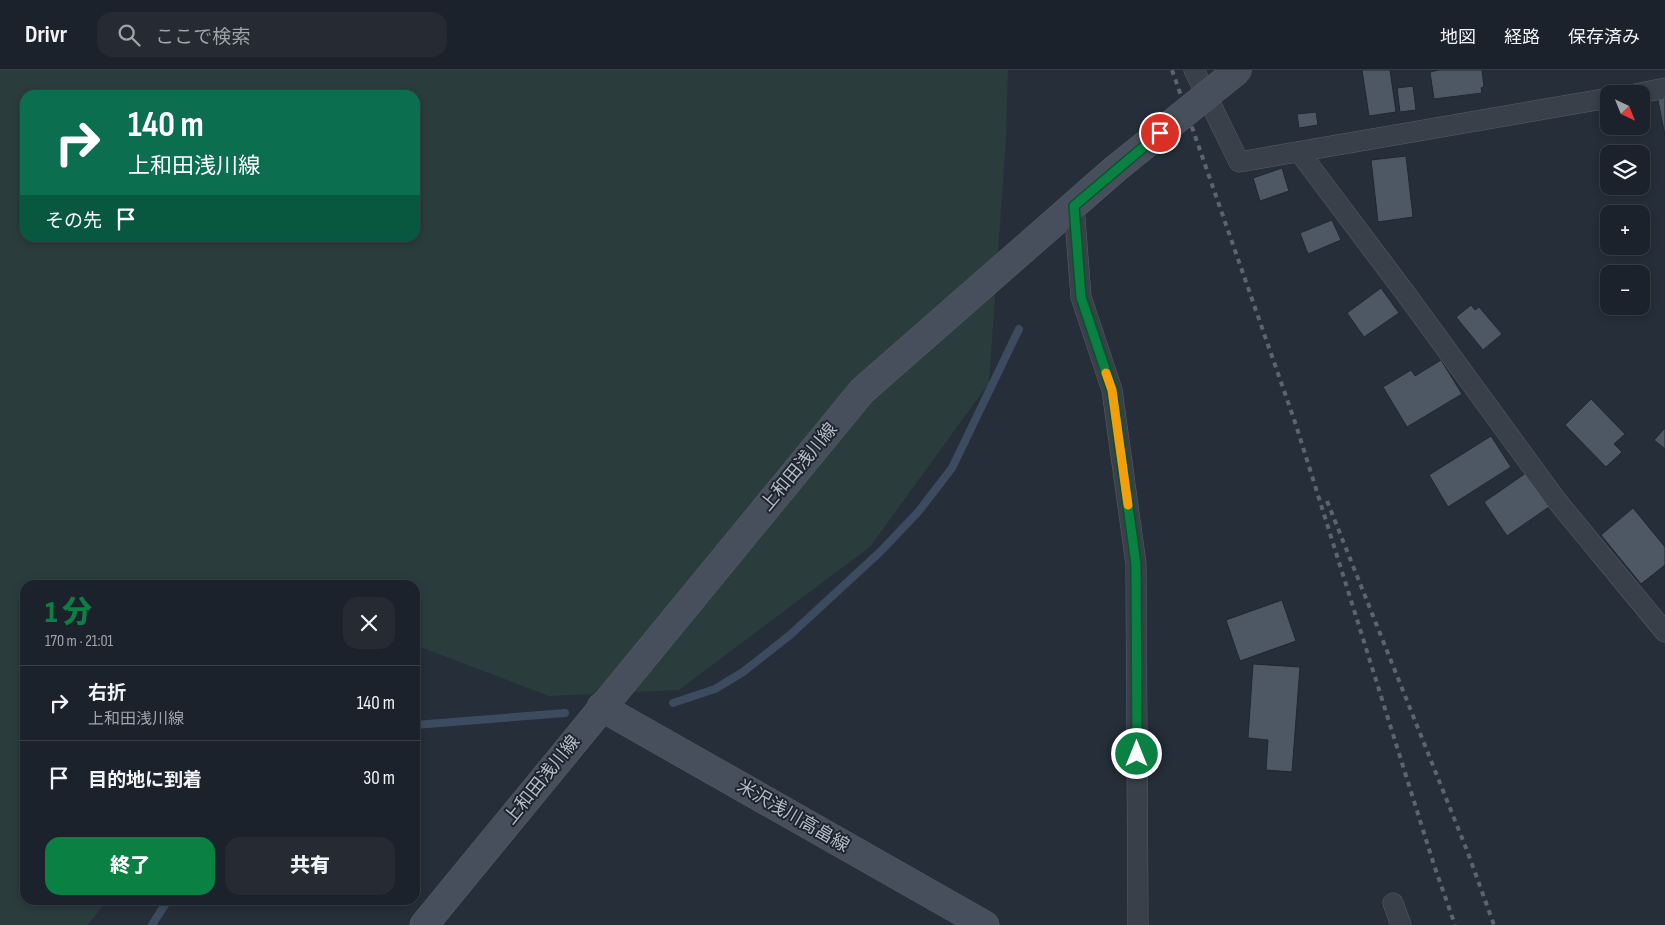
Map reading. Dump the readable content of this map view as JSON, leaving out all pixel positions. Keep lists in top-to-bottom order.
{
  "streets": {
    "main road": ["上和田浅川線", "米沢浅川高畠線"]
  },
  "crossings": [
    ["上和田浅川線", "米沢浅川高畠線"]
  ],
  "north": "bottom right",
  "page": {
    "header": "Drivr",
    "search": "ここで検索",
    "nav": ["地図", "経路", "保存済み"],
    "map_buttons": ["+", "−"],
    "turn": ["140 m", "上和田浅川線"],
    "then": "その先",
    "heading": ["1 分", "170 m · 21:01"],
    "list": [
      {
        "name": "右折",
        "note": "上和田浅川線",
        "value": "140 m"
      },
      {
        "name": "目的地に到着",
        "value": "30 m"
      }
    ],
    "buttons": ["終了", "共有"]
  }
}
